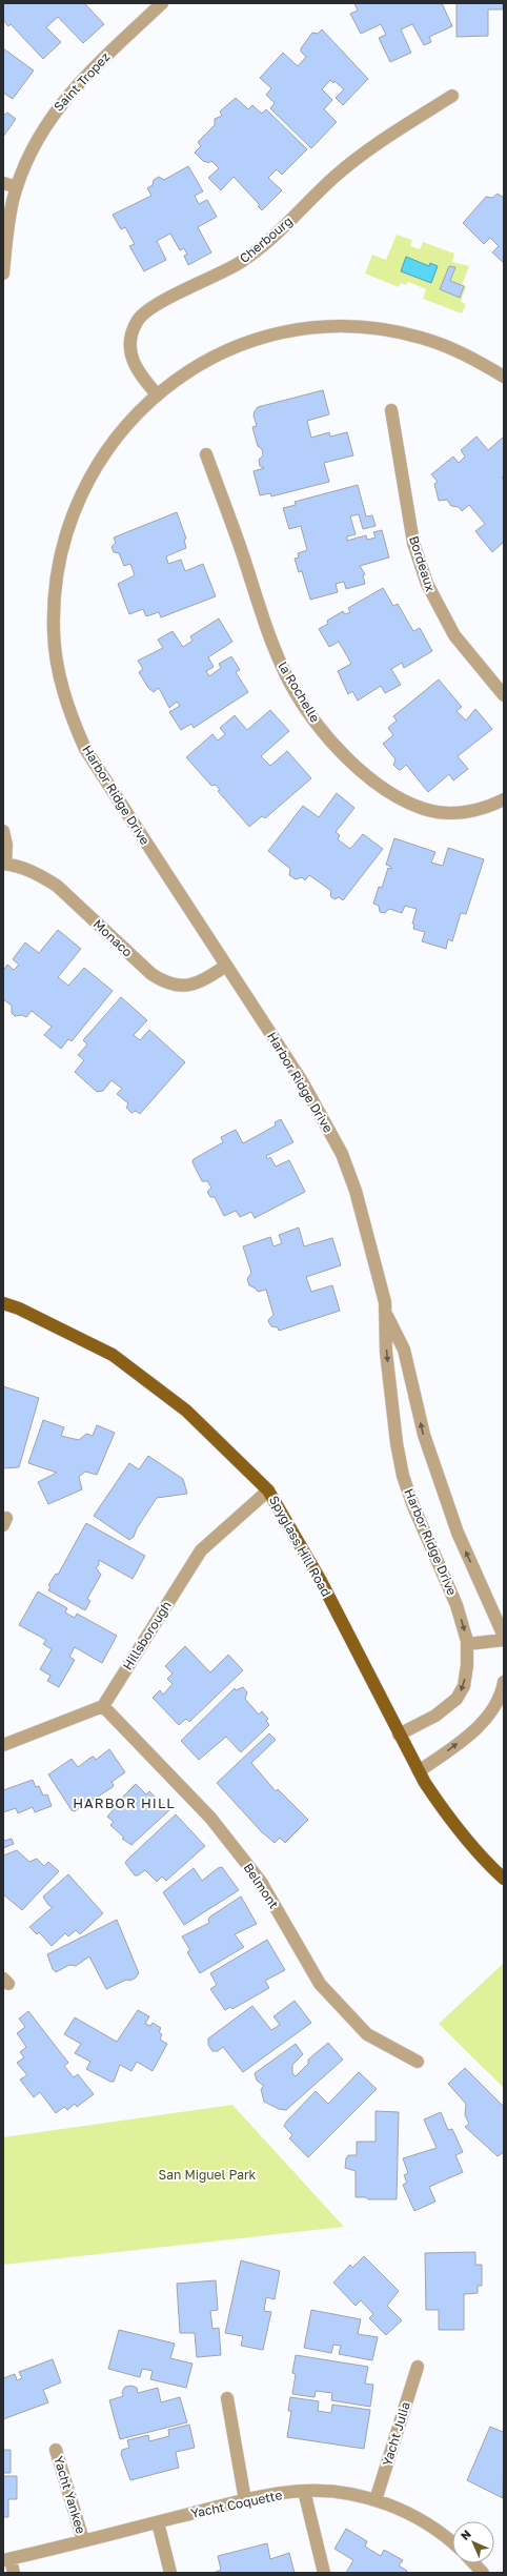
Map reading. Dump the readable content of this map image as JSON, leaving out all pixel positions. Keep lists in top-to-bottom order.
{
  "streets": {
    "main road": ["Spyglass Hill Road"],
    "street": [
      "Saint Tropez",
      "Cherbourg",
      "Bordeaux",
      "la Rochelle",
      "Harbor Ridge Drive",
      "Monaco",
      "Hillsborough",
      "Belmont",
      "Yacht Julia",
      "Yacht Yankee",
      "Yacht Coquette"
    ]
  },
  "crossings": [
    ["Cherbourg", "Harbor Ridge Drive"],
    ["Harbor Ridge Drive", "Monaco"],
    ["Harbor Ridge Drive", "Spyglass Hill Road"],
    ["Spyglass Hill Road", "Hillsborough"],
    ["Hillsborough", "Belmont"],
    ["Yacht Julia", "Yacht Coquette"],
    ["Yacht Yankee", "Yacht Coquette"]
  ],
  "districts": ["HARBOR HILL"],
  "parks": ["San Miguel Park"],
  "north": "top left"
}
